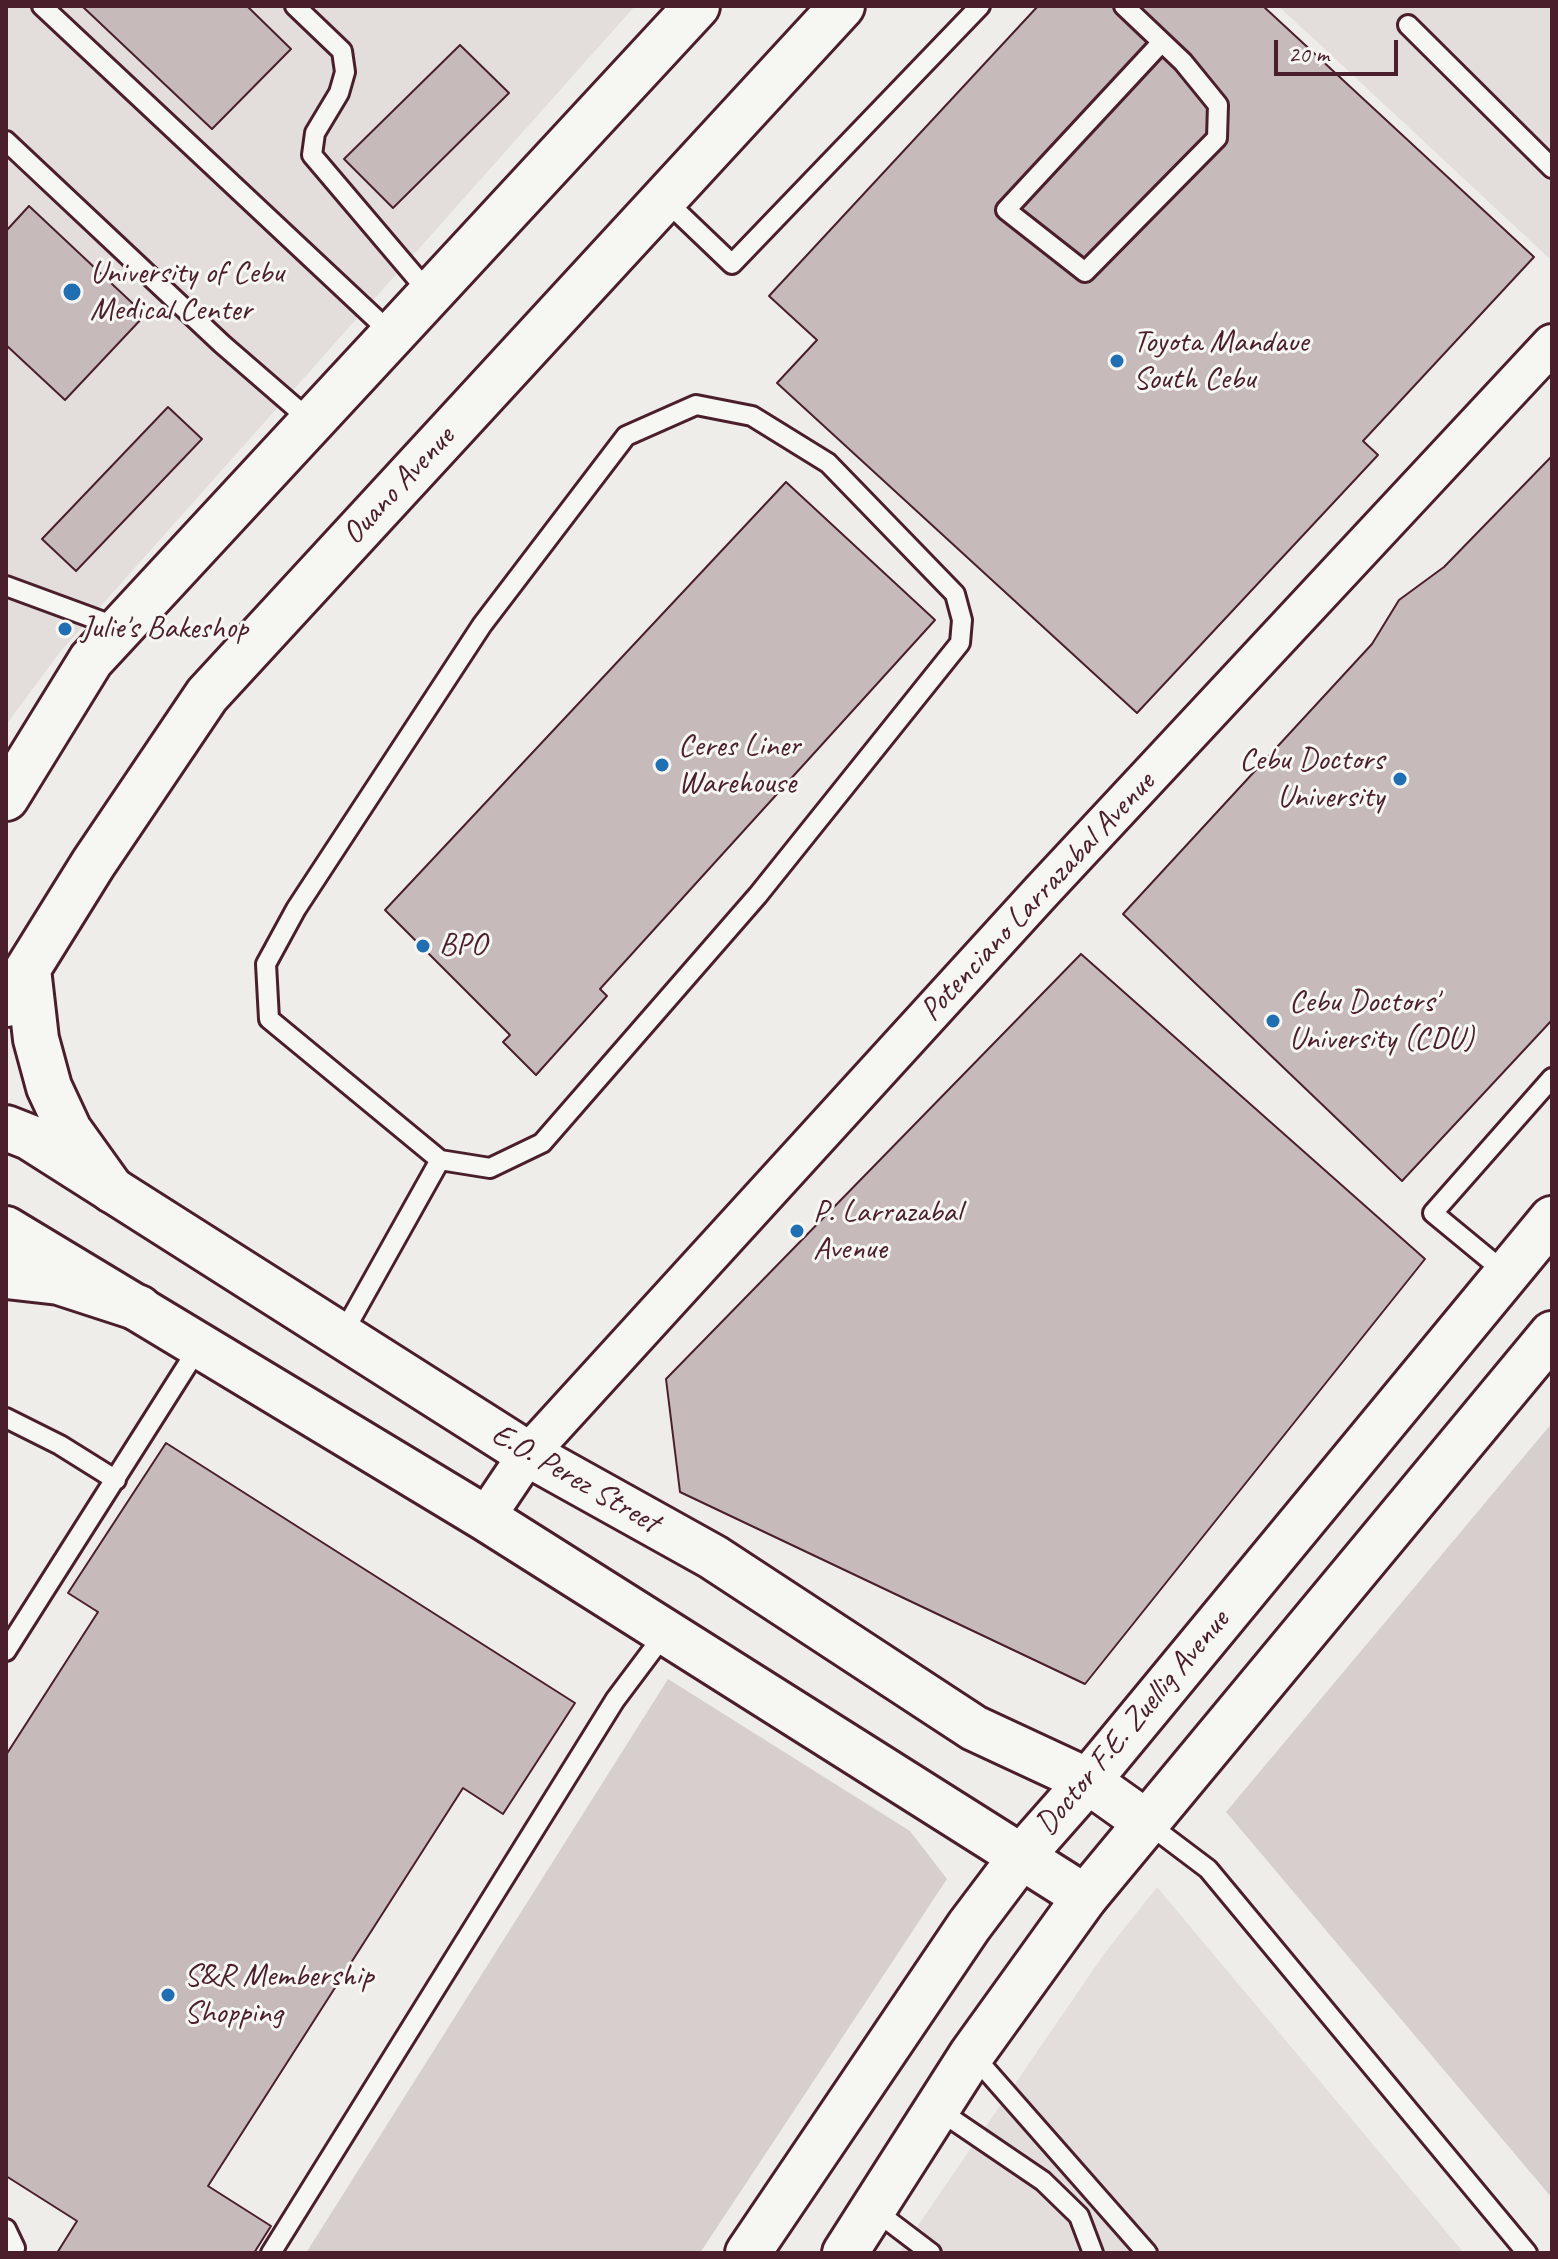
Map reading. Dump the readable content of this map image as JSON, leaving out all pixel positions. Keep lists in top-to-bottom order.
{
  "streets": {
    "main road": ["Ouano Avenue", "E.O. Perez Street", "Doctor F.E. Zuellig Avenue"],
    "street": ["Potenciano Larrazabal Avenue"]
  },
  "crossings": [
    ["Potenciano Larrazabal Avenue", "E.O. Perez Street"],
    ["E.O. Perez Street", "Doctor F.E. Zuellig Avenue"]
  ],
  "places": [
    "University of Cebu Medical Center",
    "Toyota Mandaue South Cebu",
    "Julie's Bakeshop",
    "Ceres Liner Warehouse",
    "Cebu Doctors University",
    "BPO",
    "Cebu Doctors' University (CDU)",
    "P. Larrazabal Avenue",
    "S&R Membership Shopping"
  ],
  "scale_bar": "20 m"
}
